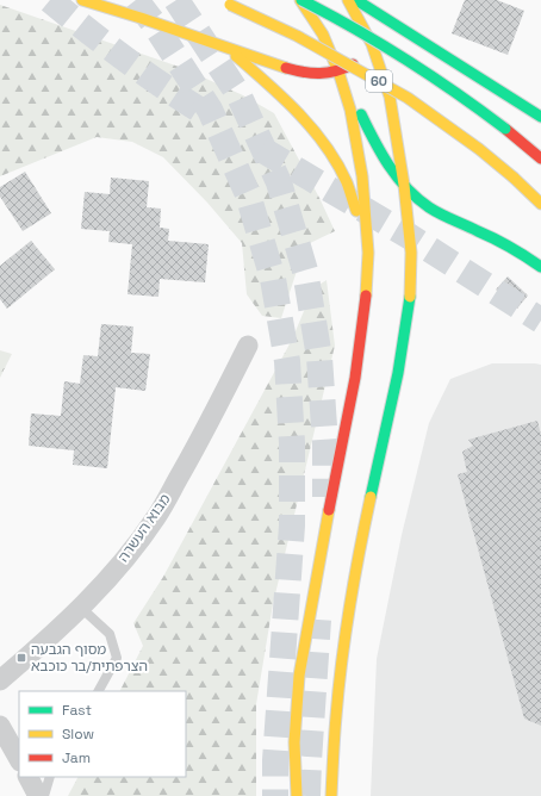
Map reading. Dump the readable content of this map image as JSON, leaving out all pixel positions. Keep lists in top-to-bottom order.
{
  "streets": {
    "highway": ["60"],
    "street": ["מבוא העשרה"]
  },
  "places": {
    "transit": ["מסוף הגבעה הצרפתית/בר כוכבא"]
  },
  "legend": ["Fast", "Slow", "Jam"]
}
